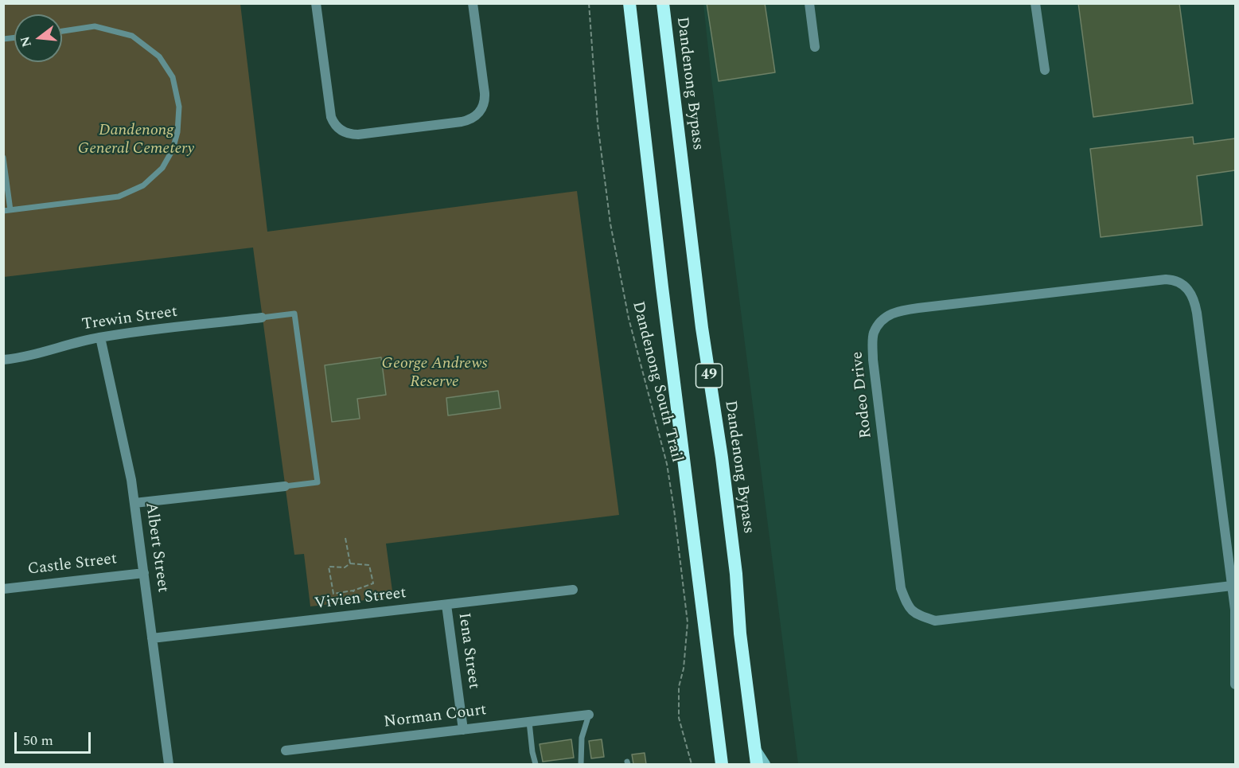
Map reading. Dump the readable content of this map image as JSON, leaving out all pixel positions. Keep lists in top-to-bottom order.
{
  "streets": {
    "highway": ["Dandenong Bypass", "49"],
    "street": [
      "Trewin Street",
      "Rodeo Drive",
      "Albert Street",
      "Castle Street",
      "Vivien Street",
      "Iena Street",
      "Norman Court"
    ],
    "path": ["Dandenong South Trail"]
  },
  "crossings": [
    ["Trewin Street", "Albert Street"],
    ["Albert Street", "Castle Street"],
    ["Albert Street", "Vivien Street"],
    ["Vivien Street", "Iena Street"],
    ["Iena Street", "Norman Court"]
  ],
  "parks": ["Dandenong General Cemetery", "George Andrews Reserve"],
  "scale_bar": "50 m",
  "north": "left"
}
